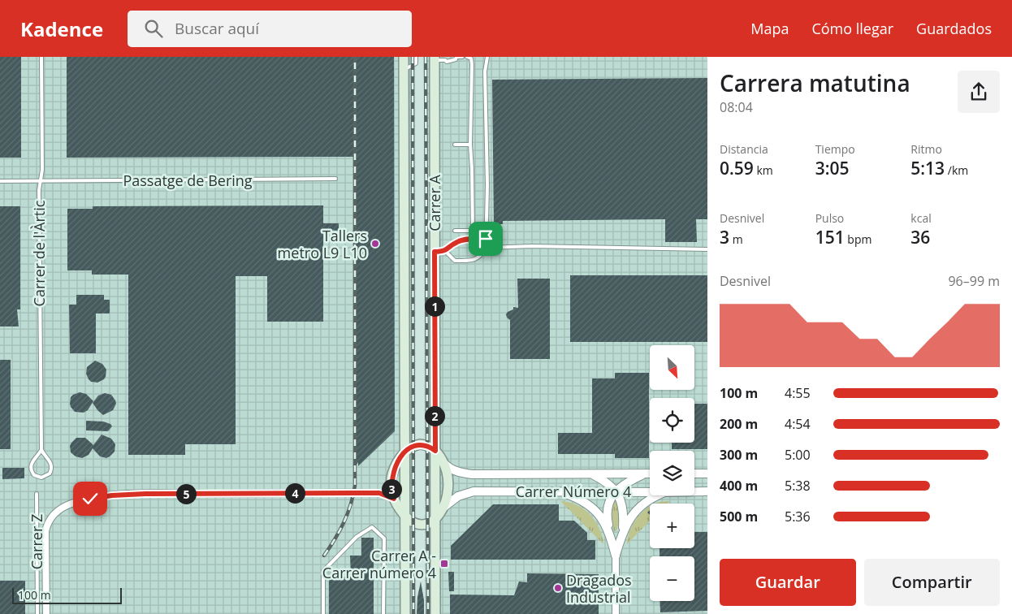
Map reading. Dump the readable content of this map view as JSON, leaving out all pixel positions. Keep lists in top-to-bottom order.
{
  "streets": {
    "main road": ["Carrer A"],
    "street": ["Carrer Número 4", "Carrer Z"],
    "lane": ["Passatge de Bering", "Carrer de l'Àrtic"]
  },
  "crossings": [
    ["Passatge de Bering", "Carrer de l'Àrtic"]
  ],
  "places": {
    "other": ["Tallers metro L9 L10", "Dragados Industrial"],
    "transit": ["Carrer A - Carrer número 4"]
  },
  "scale_bar": "100 m",
  "north": "bottom right",
  "page": {
    "header": "Kadence",
    "search": "Buscar aquí",
    "nav": ["Mapa", "Cómo llegar", "Guardados"],
    "heading": ["Carrera matutina", "08:04"],
    "stats": [
      ["Distancia", "0.59 km"],
      ["Tiempo", "3:05"],
      ["Ritmo", "5:13 /km"],
      ["Desnivel", "3 m"],
      ["Pulso", "151 bpm"],
      ["kcal", "36"]
    ],
    "chart": ["Desnivel", "96–99 m"],
    "pins": [
      "1",
      "2",
      "3",
      "4",
      "5"
    ],
    "map_buttons": ["+", "−"],
    "list": [
      {
        "name": "100 m",
        "note": "4:55"
      },
      {
        "name": "200 m",
        "note": "4:54"
      },
      {
        "name": "300 m",
        "note": "5:00"
      },
      {
        "name": "400 m",
        "note": "5:38"
      },
      {
        "name": "500 m",
        "note": "5:36"
      }
    ],
    "buttons": ["Guardar", "Compartir"],
    "scale": "100 m"
  }
}
